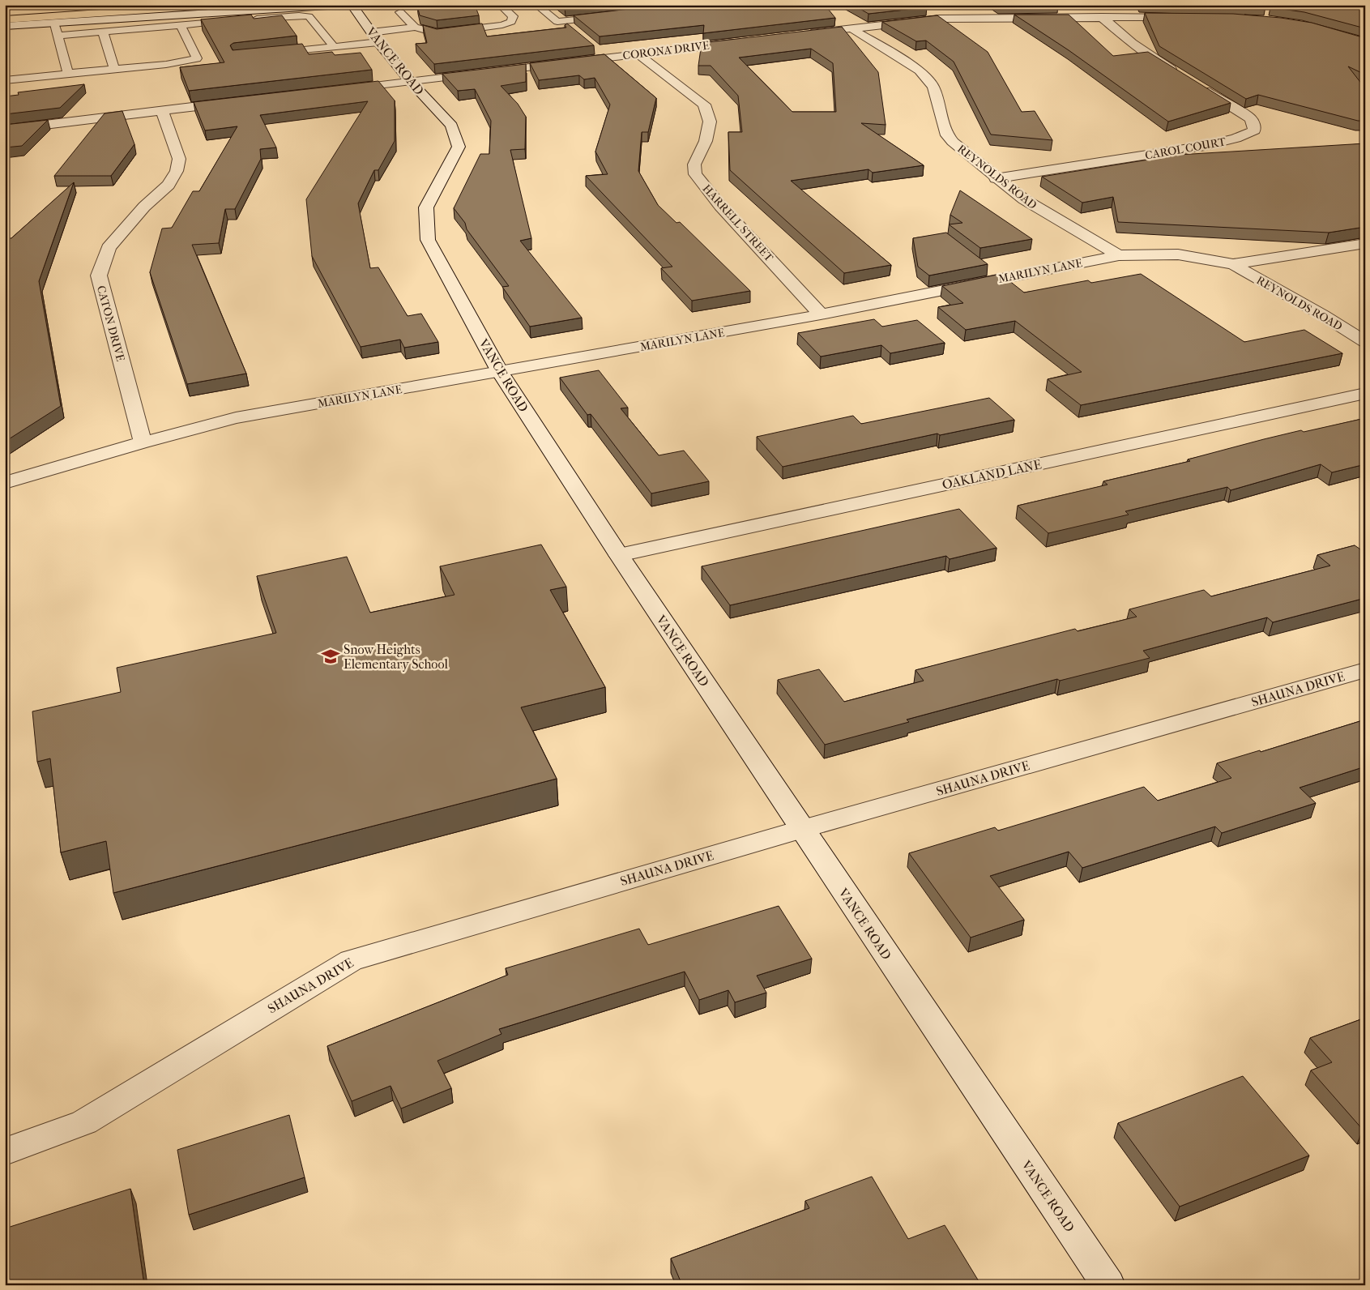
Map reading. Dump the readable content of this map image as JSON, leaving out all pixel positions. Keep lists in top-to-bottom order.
{
  "streets": {
    "street": [
      "CORONA DRIVE",
      "VANCE ROAD",
      "CAROL COURT",
      "REYNOLDS ROAD",
      "HARRELL STREET",
      "MARILYN LANE",
      "CATON DRIVE",
      "OAKLAND LANE",
      "SHAUNA DRIVE"
    ]
  },
  "crossings": [
    ["CORONA DRIVE", "VANCE ROAD"],
    ["CORONA DRIVE", "HARRELL STREET"],
    ["VANCE ROAD", "MARILYN LANE"],
    ["VANCE ROAD", "OAKLAND LANE"],
    ["VANCE ROAD", "SHAUNA DRIVE"],
    ["CAROL COURT", "REYNOLDS ROAD"],
    ["REYNOLDS ROAD", "MARILYN LANE"],
    ["HARRELL STREET", "MARILYN LANE"],
    ["MARILYN LANE", "CATON DRIVE"]
  ],
  "places": {
    "school or university": ["Snow Heights Elementary School"]
  }
}
